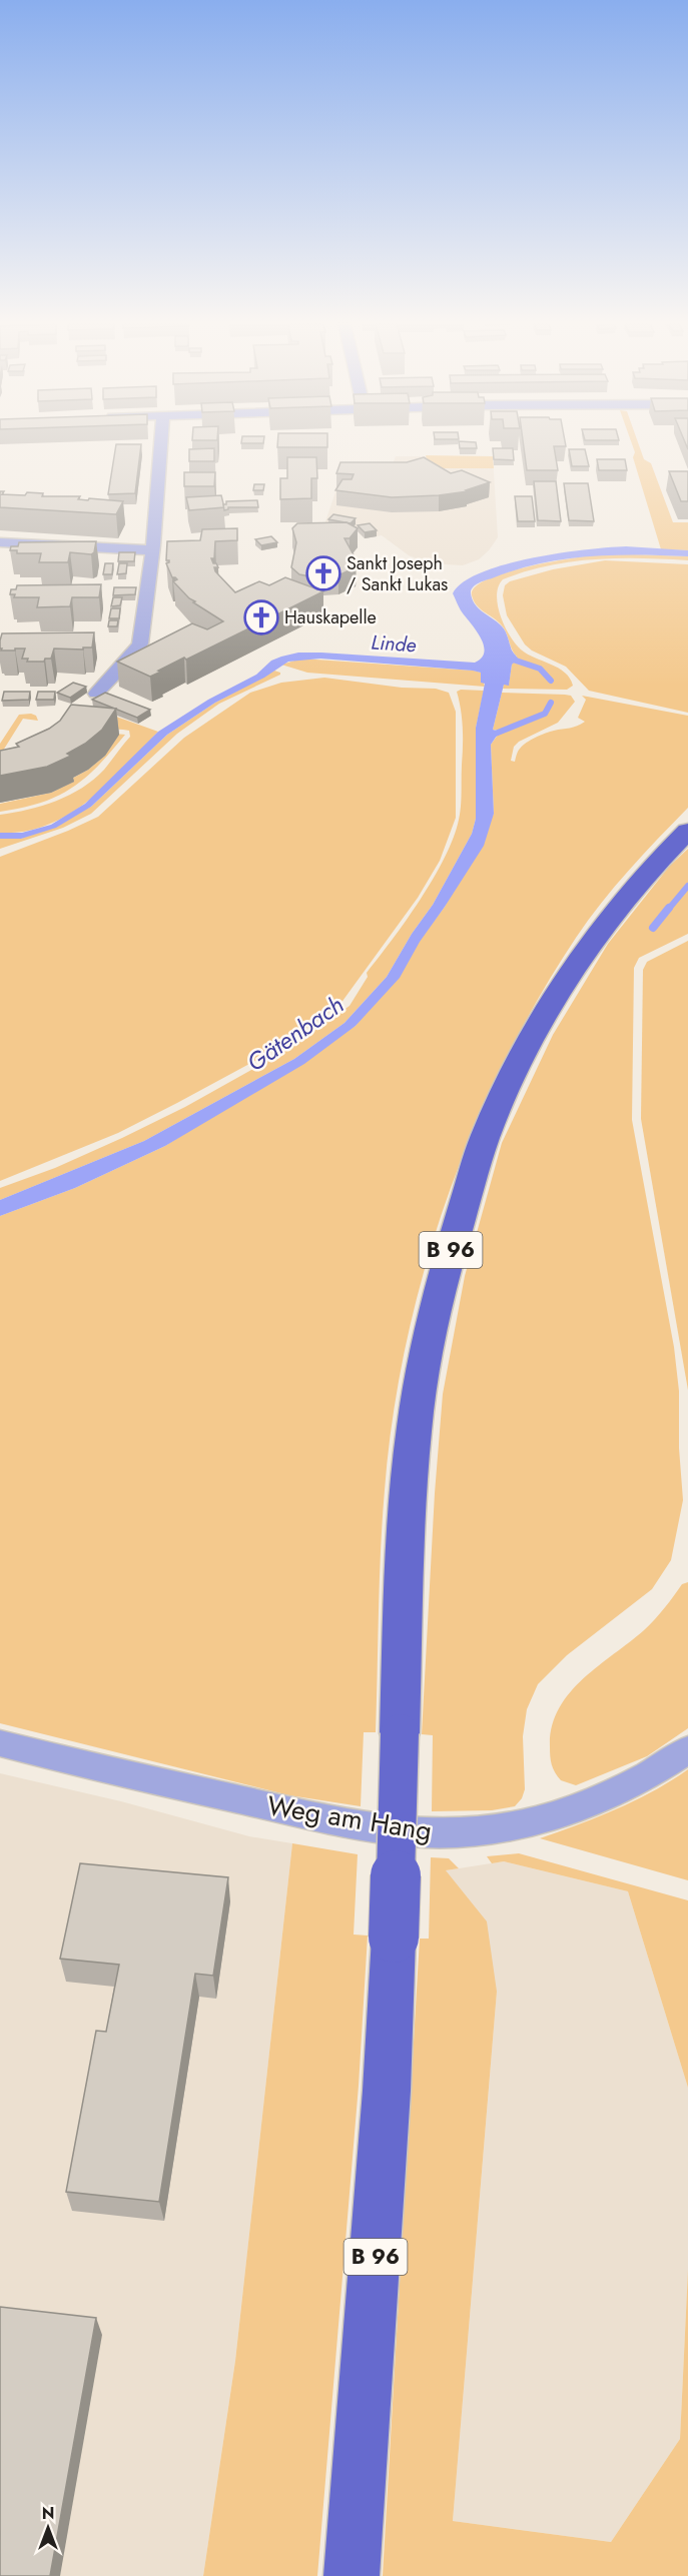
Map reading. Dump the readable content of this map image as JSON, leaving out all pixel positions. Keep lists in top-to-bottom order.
{
  "streets": {
    "main road": ["B 96"],
    "street": ["Weg am Hang"]
  },
  "water": ["Linde", "Gätenbach"],
  "places": {
    "church": ["Sankt Joseph / Sankt Lukas", "Hauskapelle"]
  },
  "north": "top"
}
